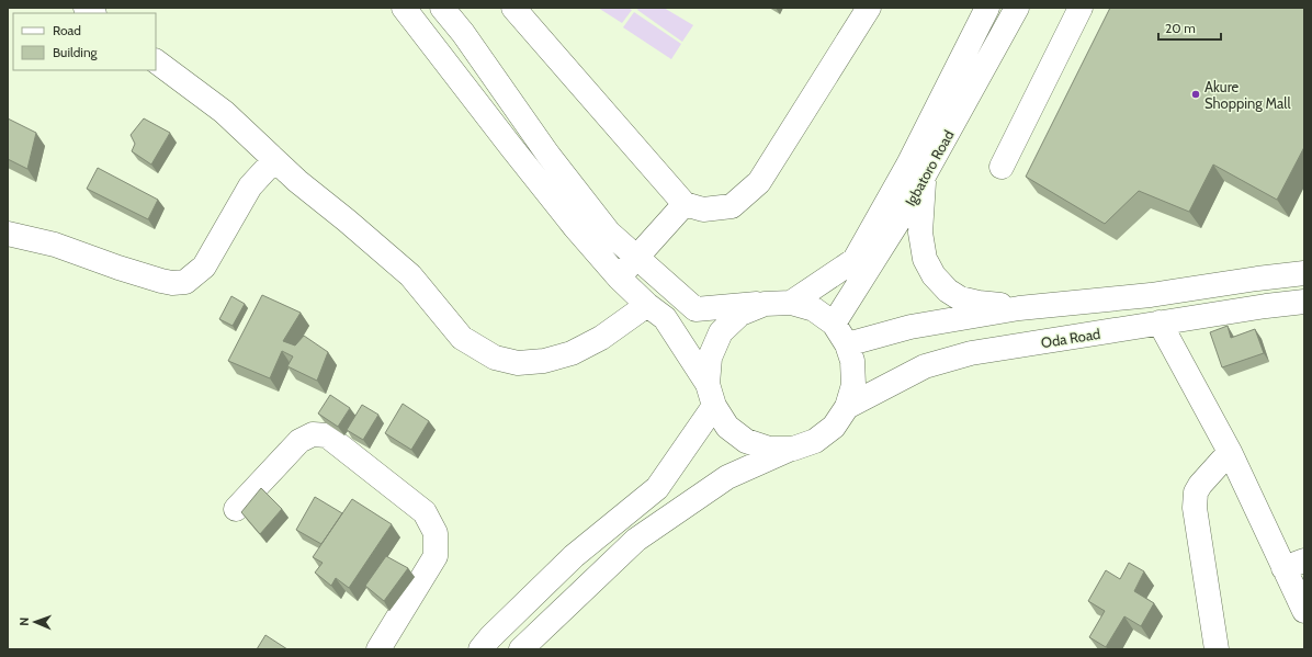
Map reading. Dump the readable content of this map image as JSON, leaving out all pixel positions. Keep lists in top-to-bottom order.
{
  "streets": {
    "street": ["Igbatoro Road", "Oda Road"]
  },
  "crossings": [
    ["Igbatoro Road", "Oda Road"]
  ],
  "places": ["Akure Shopping Mall"],
  "legend": ["Road", "Building"],
  "scale_bar": "20 m",
  "north": "left"
}
